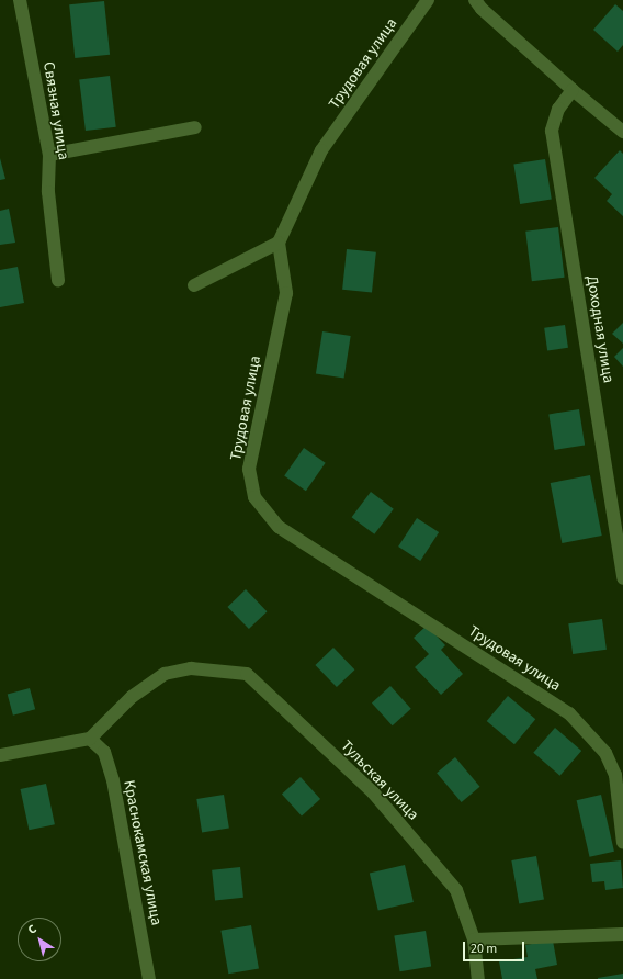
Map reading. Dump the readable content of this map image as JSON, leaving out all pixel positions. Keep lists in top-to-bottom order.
{
  "streets": {
    "street": [
      "Трудовая улица",
      "Связная улица",
      "Доходная улица",
      "Тульская улица",
      "Краснокамская улица"
    ]
  },
  "crossings": [
    ["Тульская улица", "Краснокамская улица"]
  ],
  "scale_bar": "20 m",
  "north": "top left"
}
